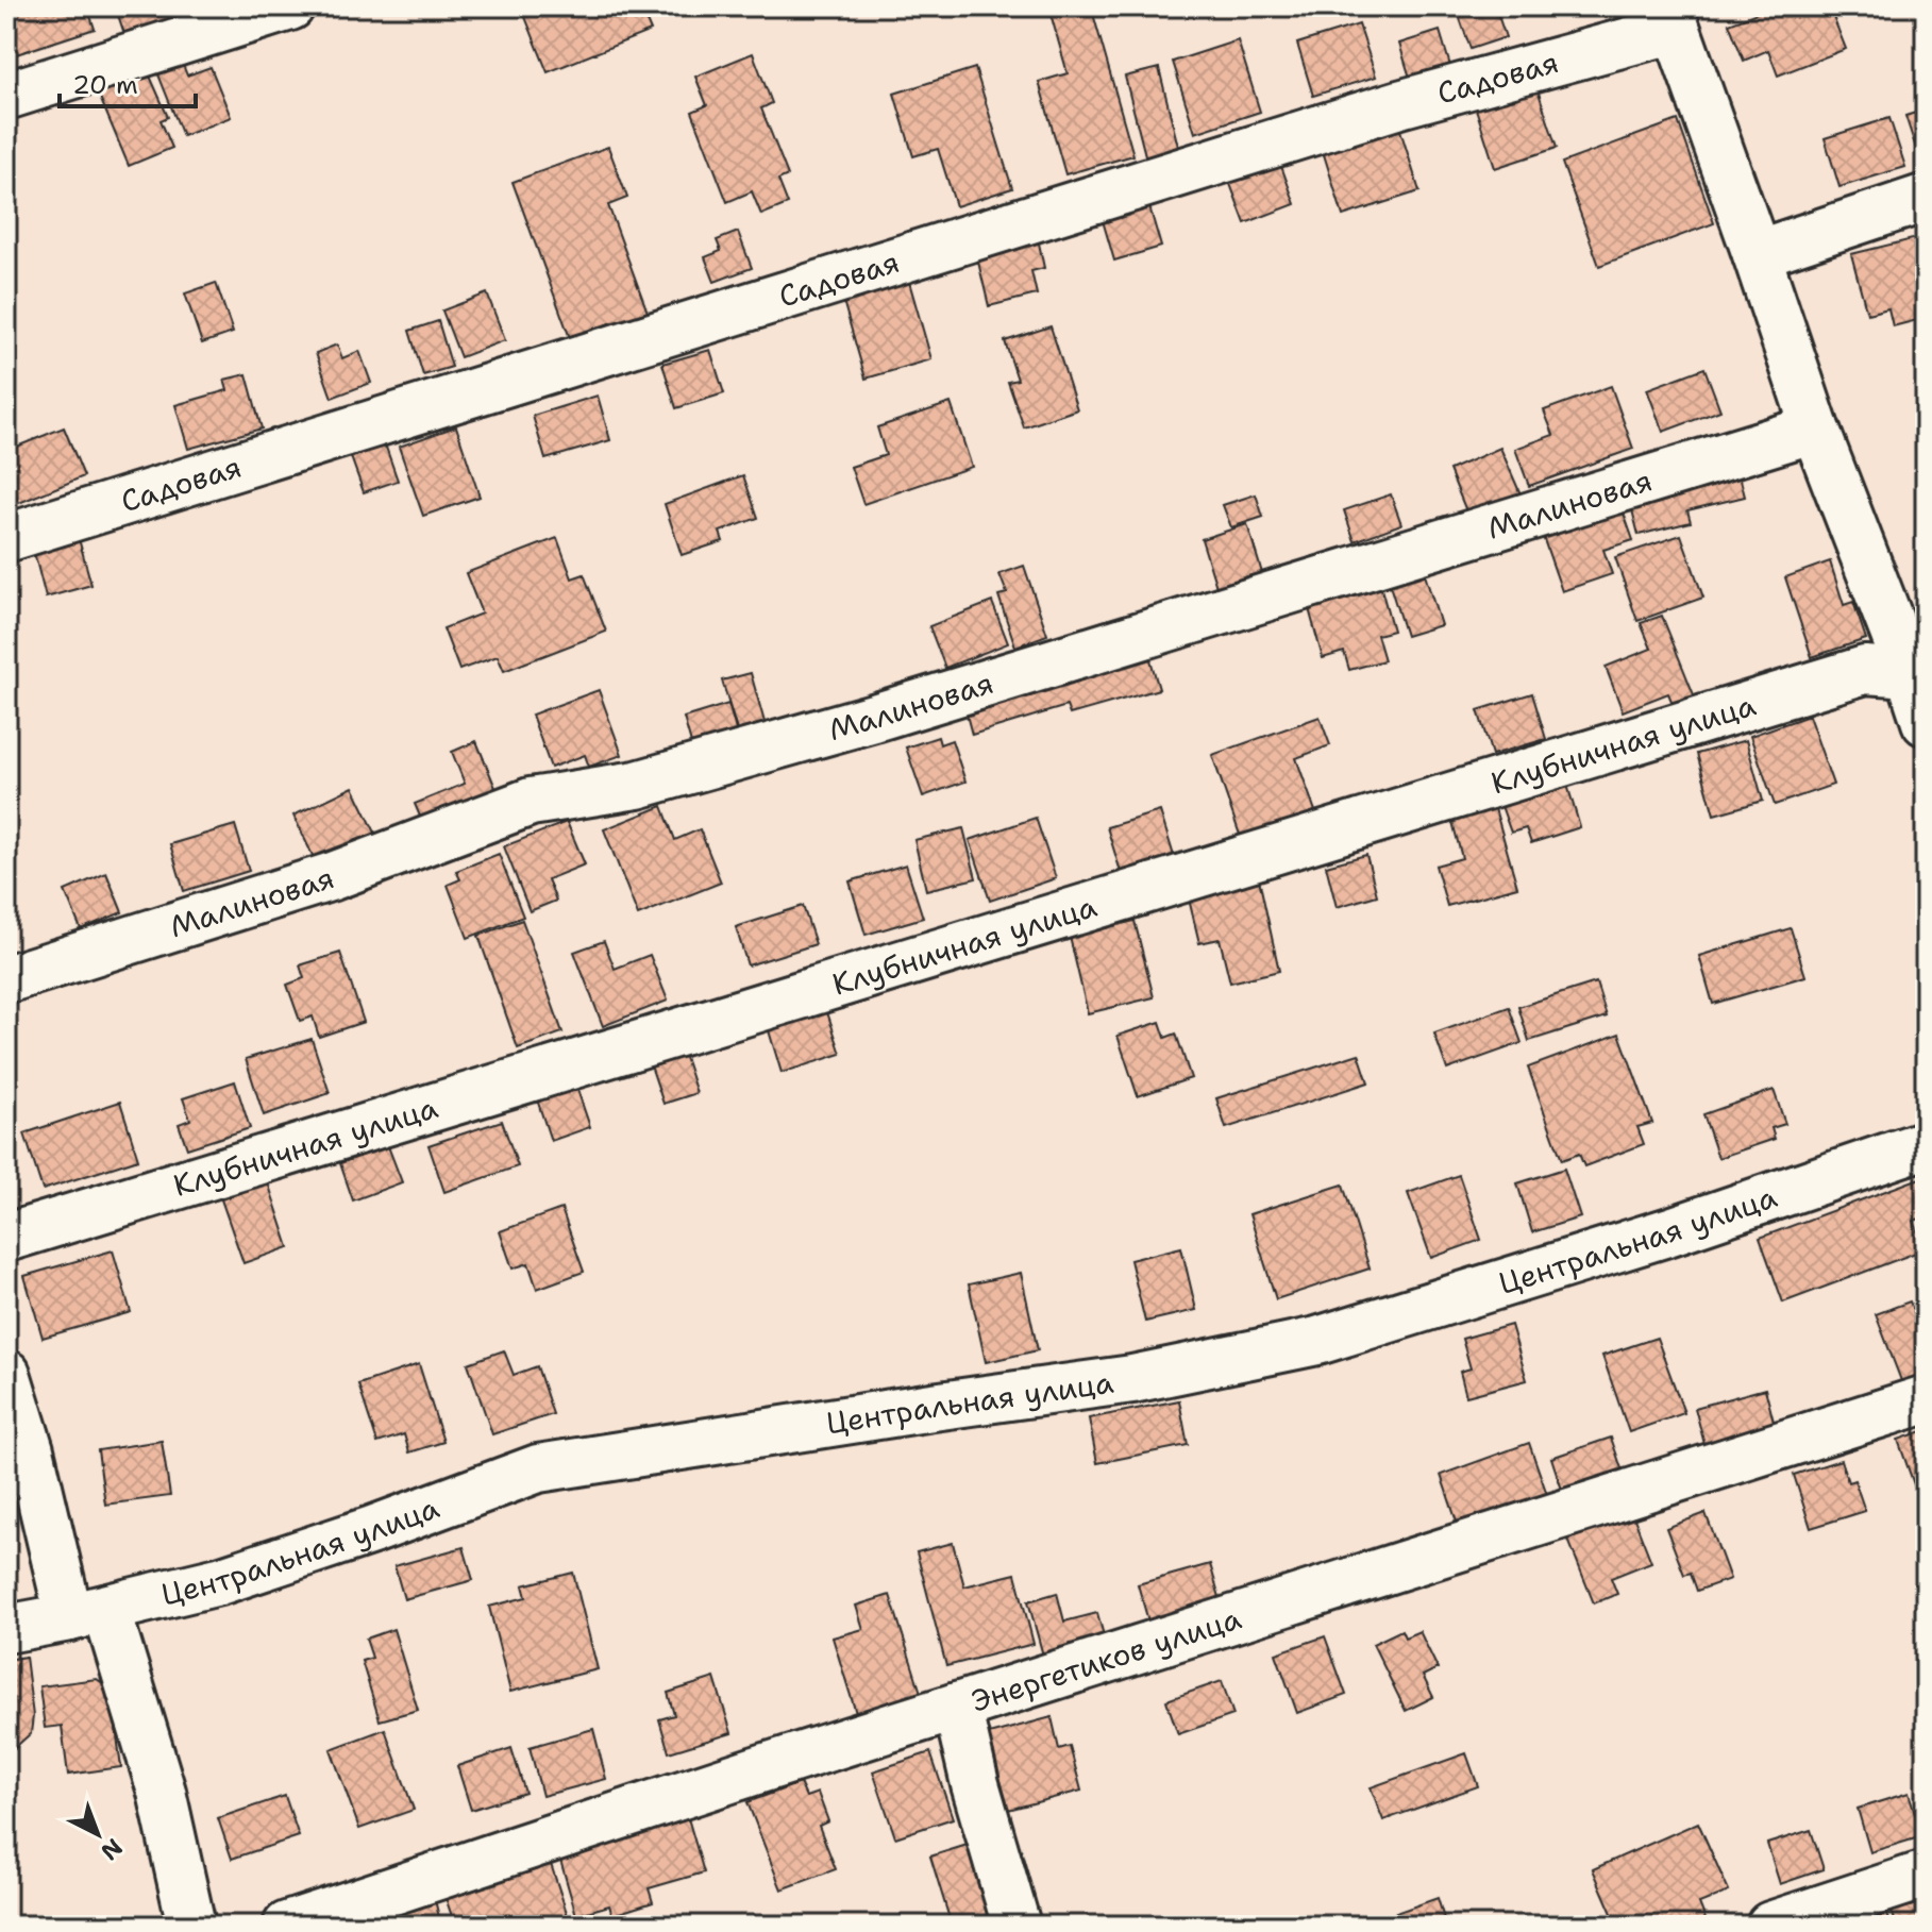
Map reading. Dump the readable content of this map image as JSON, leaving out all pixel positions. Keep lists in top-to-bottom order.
{
  "streets": {
    "street": [
      "Садовая",
      "Малиновая",
      "Клубничная улица",
      "Центральная улица",
      "Энергетиков улица"
    ]
  },
  "scale_bar": "20 m",
  "north": "bottom right"
}
